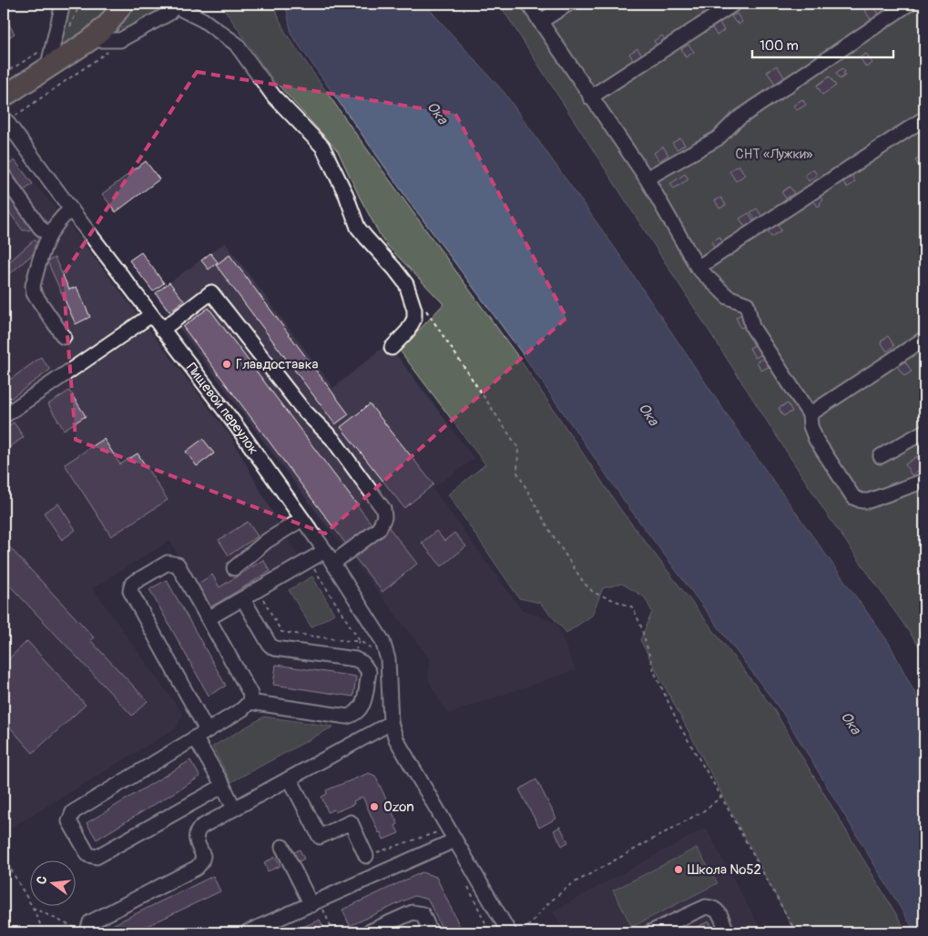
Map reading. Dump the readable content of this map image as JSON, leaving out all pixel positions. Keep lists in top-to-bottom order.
{
  "streets": {
    "street": ["Пищевой переулок"]
  },
  "water": ["Ока"],
  "parks": ["СНТ «Лужки»"],
  "places": ["Главдоставка", "Ozon", "Школа №52"],
  "scale_bar": "100 m",
  "north": "left"
}
